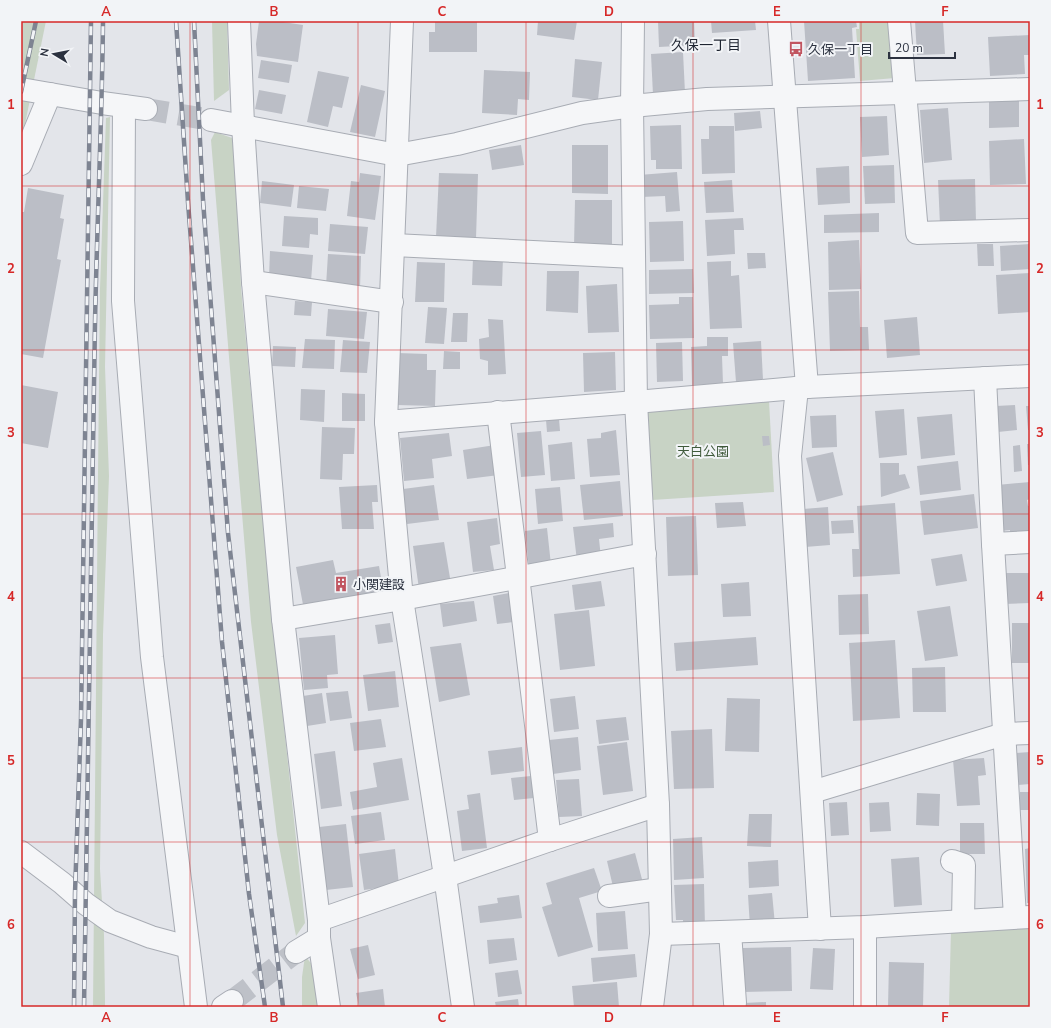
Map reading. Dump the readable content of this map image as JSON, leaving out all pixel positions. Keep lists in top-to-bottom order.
{
  "districts": ["久保一丁目"],
  "parks": ["天白公園"],
  "places": {
    "bus stop": ["久保一丁目"],
    "building": ["小関建設"]
  },
  "scale_bar": "20 m",
  "north": "left",
  "grid": {
    "columns": [
      "A",
      "B",
      "C",
      "D",
      "E",
      "F"
    ],
    "rows": [
      "1",
      "2",
      "3",
      "4",
      "5",
      "6"
    ]
  }
}
